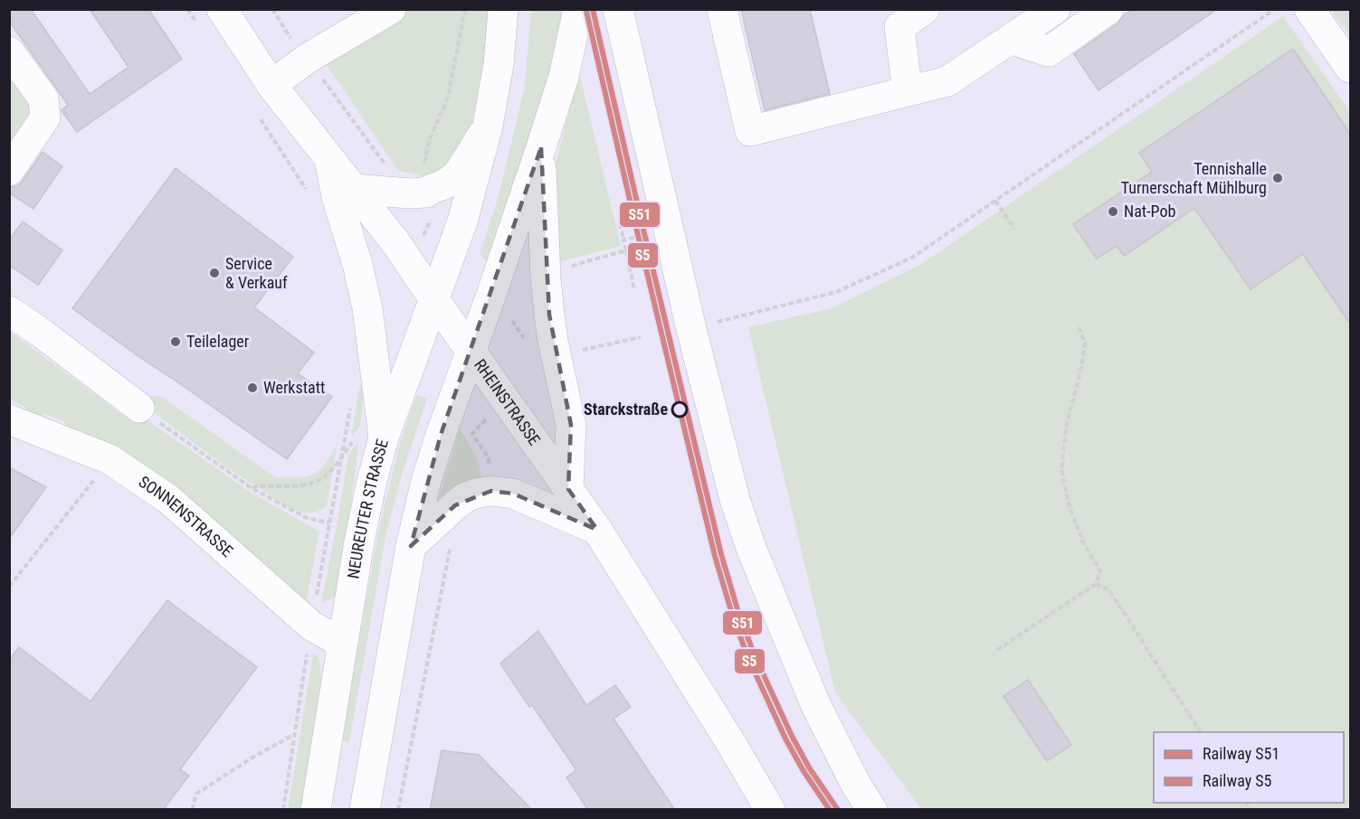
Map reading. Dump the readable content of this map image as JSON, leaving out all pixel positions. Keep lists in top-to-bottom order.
{
  "streets": {
    "main road": ["RHEINSTRASSE", "NEUREUTER STRASSE", "SONNENSTRASSE"]
  },
  "crossings": [
    ["RHEINSTRASSE", "NEUREUTER STRASSE"],
    ["NEUREUTER STRASSE", "SONNENSTRASSE"]
  ],
  "places": [
    "Tennishalle Turnerschaft Mühlburg",
    "Nat-Pob",
    "Service & Verkauf",
    "Teilelager",
    "Werkstatt",
    "Starckstraße"
  ],
  "lines": ["rail line S51", "rail line S5"],
  "legend": ["Railway S51", "Railway S5"]
}
